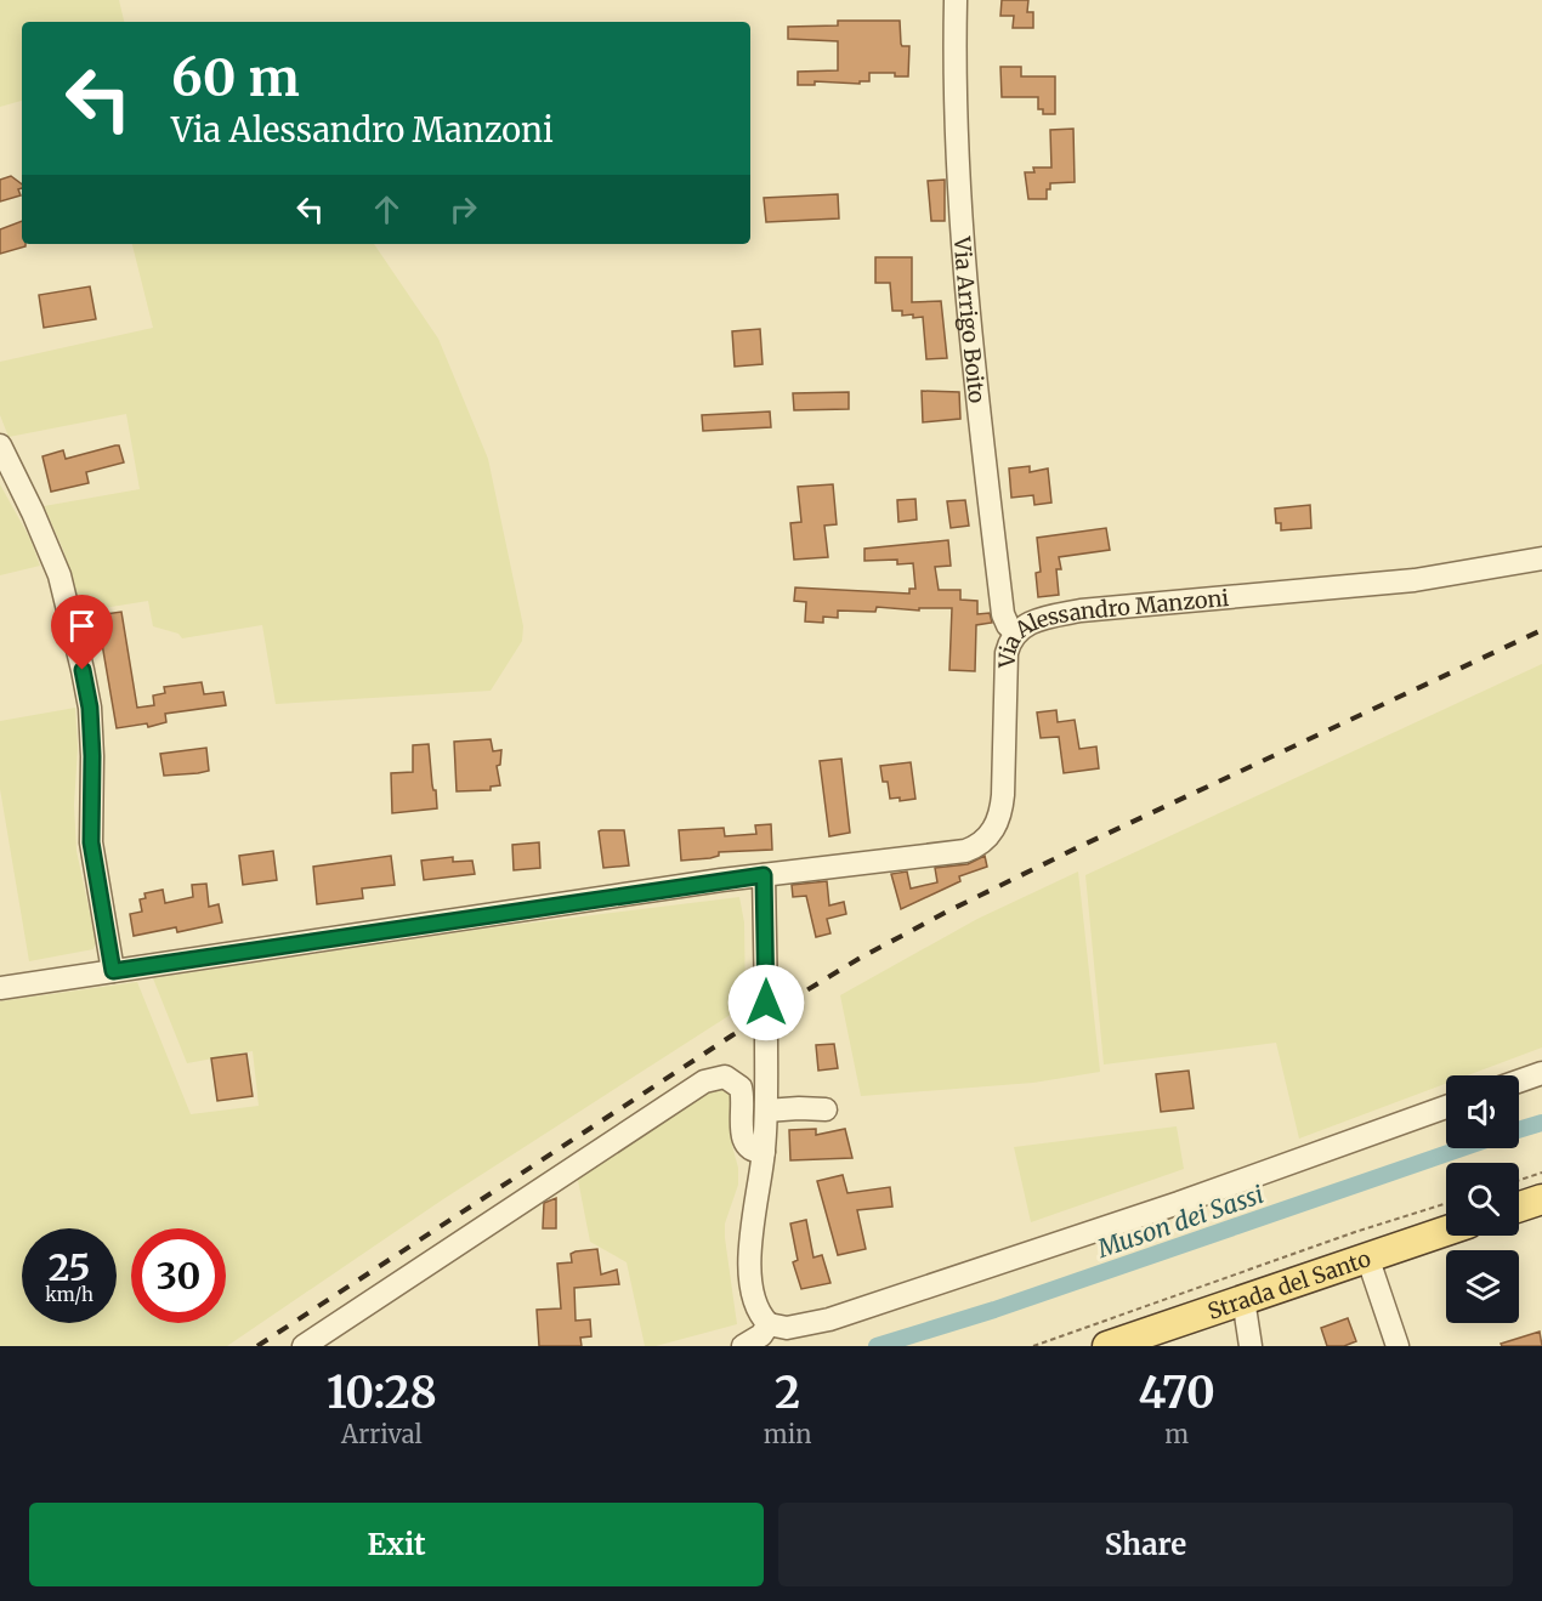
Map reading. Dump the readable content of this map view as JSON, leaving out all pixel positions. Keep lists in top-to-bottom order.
{
  "streets": {
    "main road": ["Strada del Santo"],
    "street": ["Via Arrigo Boito", "Via Alessandro Manzoni"]
  },
  "crossings": [
    ["Via Arrigo Boito", "Via Alessandro Manzoni"]
  ],
  "water": ["Muson dei Sassi"],
  "page": {
    "turn": ["60 m", "Via Alessandro Manzoni"],
    "speed": "25 km/h",
    "limit": "30",
    "eta": [
      "10:28",
      "Arrival",
      "2",
      "min",
      "470",
      "m"
    ],
    "buttons": ["Exit", "Share"]
  }
}
